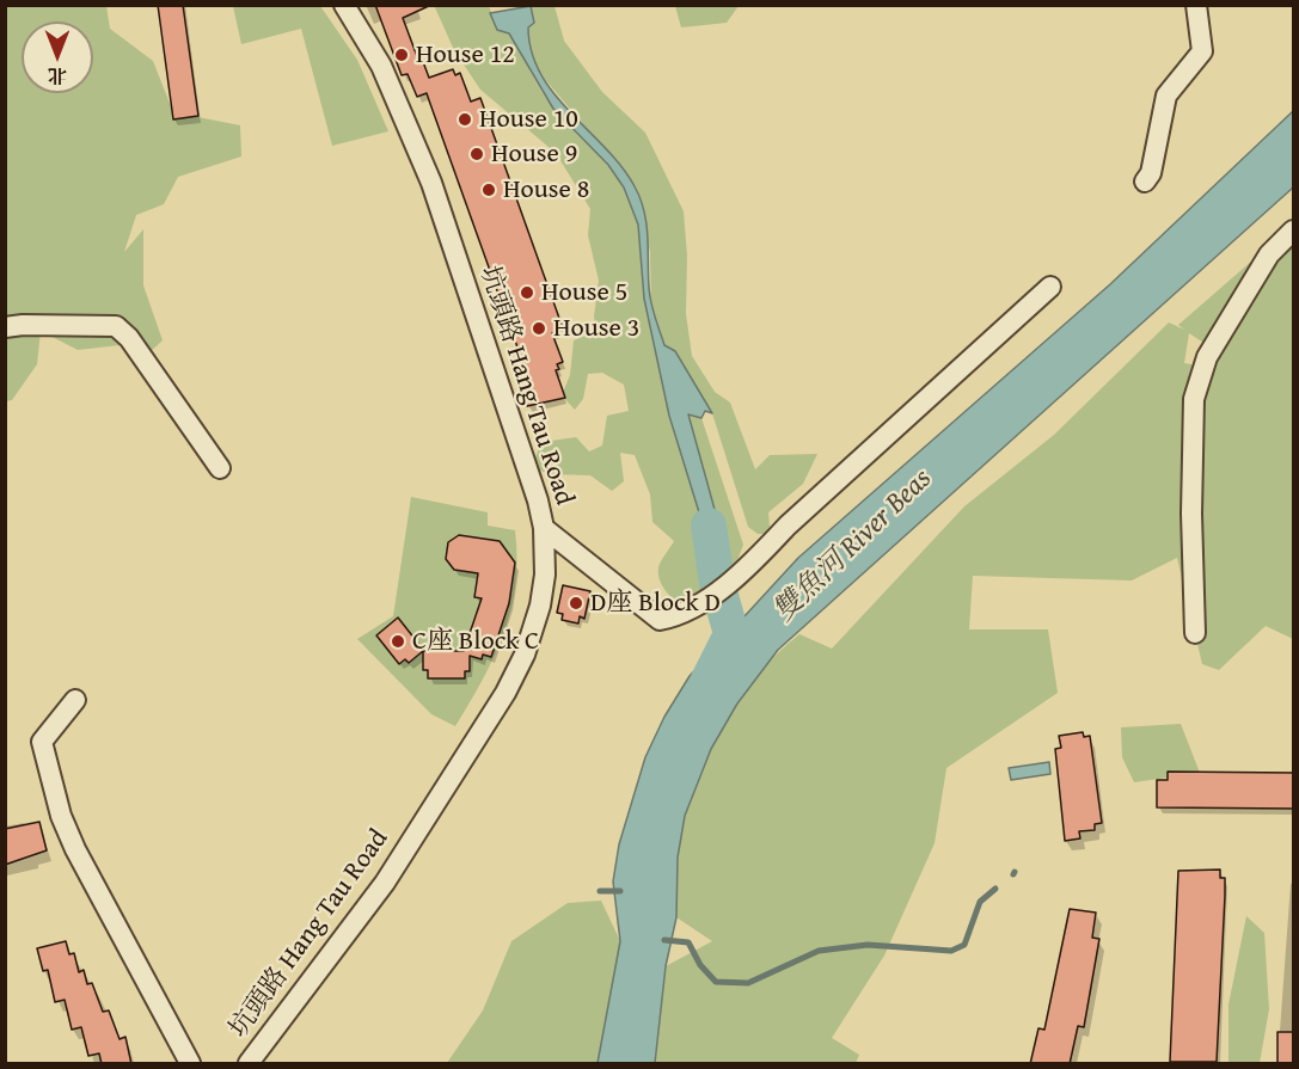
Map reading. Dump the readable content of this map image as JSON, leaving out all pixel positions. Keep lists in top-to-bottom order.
{
  "streets": {
    "street": ["坑頭路 Hang Tau Road"]
  },
  "water": ["雙魚河 River Beas"],
  "places": [
    "House 12",
    "House 10",
    "House 9",
    "House 8",
    "House 5",
    "House 3",
    "D座 Block D",
    "C座 Block C"
  ],
  "north": "bottom"
}
